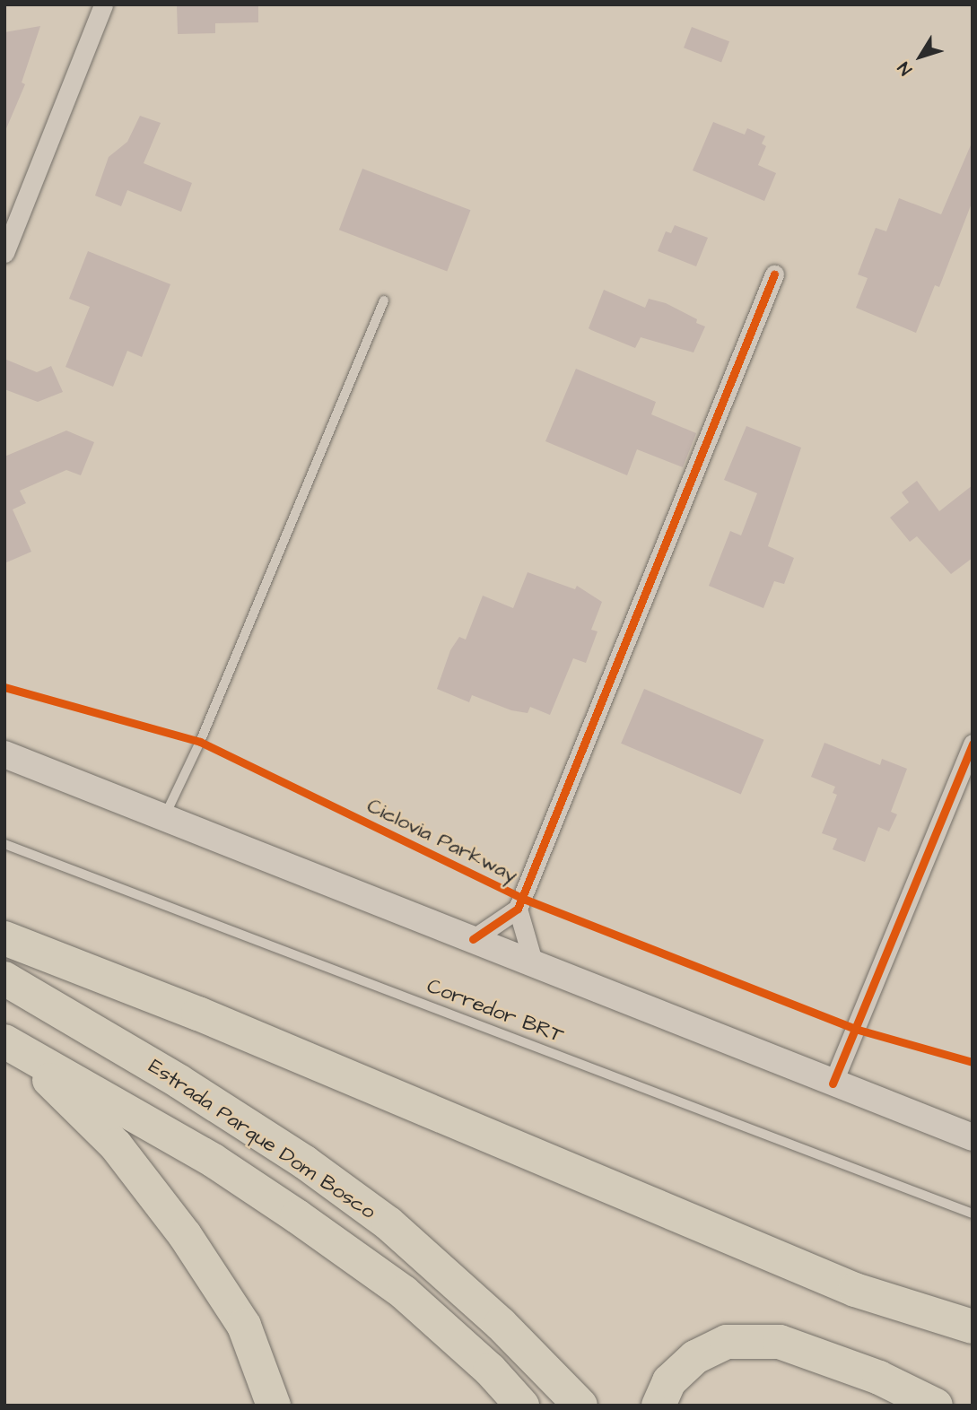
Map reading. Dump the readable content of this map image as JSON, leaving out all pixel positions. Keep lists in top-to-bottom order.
{
  "streets": {
    "highway": ["Estrada Parque Dom Bosco"],
    "lane": ["Corredor BRT"],
    "cycle path": ["Ciclovia Parkway"]
  },
  "north": "bottom left"
}
